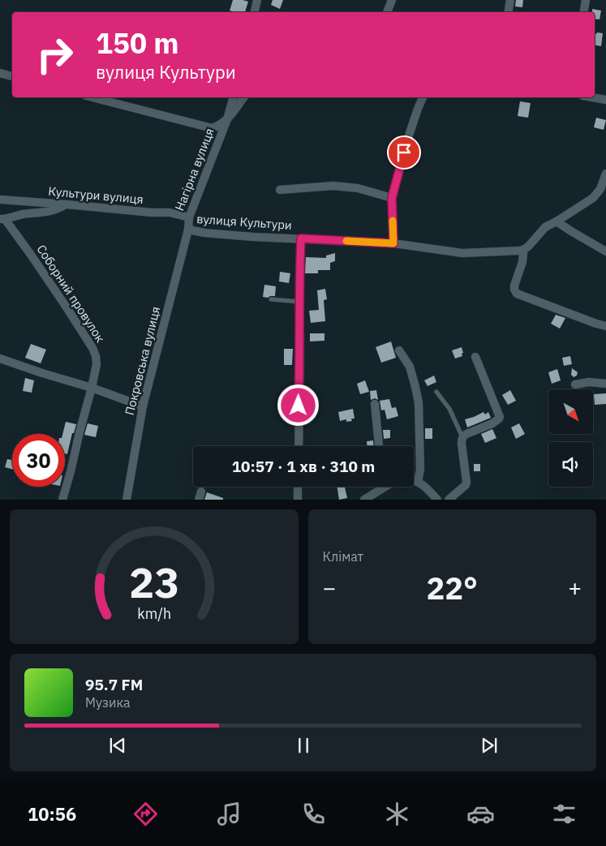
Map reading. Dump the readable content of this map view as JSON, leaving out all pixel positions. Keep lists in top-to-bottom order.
{
  "streets": {
    "street": [
      "Нагірна вулиця",
      "Культури вулиця",
      "вулиця Культури",
      "Соборний провулок",
      "Покровська вулиця"
    ]
  },
  "crossings": [
    ["Нагірна вулиця", "Культури вулиця"],
    ["Нагірна вулиця", "вулиця Культури"],
    ["Нагірна вулиця", "Покровська вулиця"],
    ["вулиця Культури", "Покровська вулиця"]
  ],
  "north": "bottom right",
  "page": {
    "turn": ["150 m", "вулиця Культури"],
    "limit": "30",
    "trip": "10:57 · 1 хв · 310 m",
    "tile": "Клімат",
    "heat": ["−", "22°", "+"],
    "song": ["95.7 FM", "Музика"],
    "tabs": "10:56",
    "gauge": ["23", "km/h"]
  }
}
